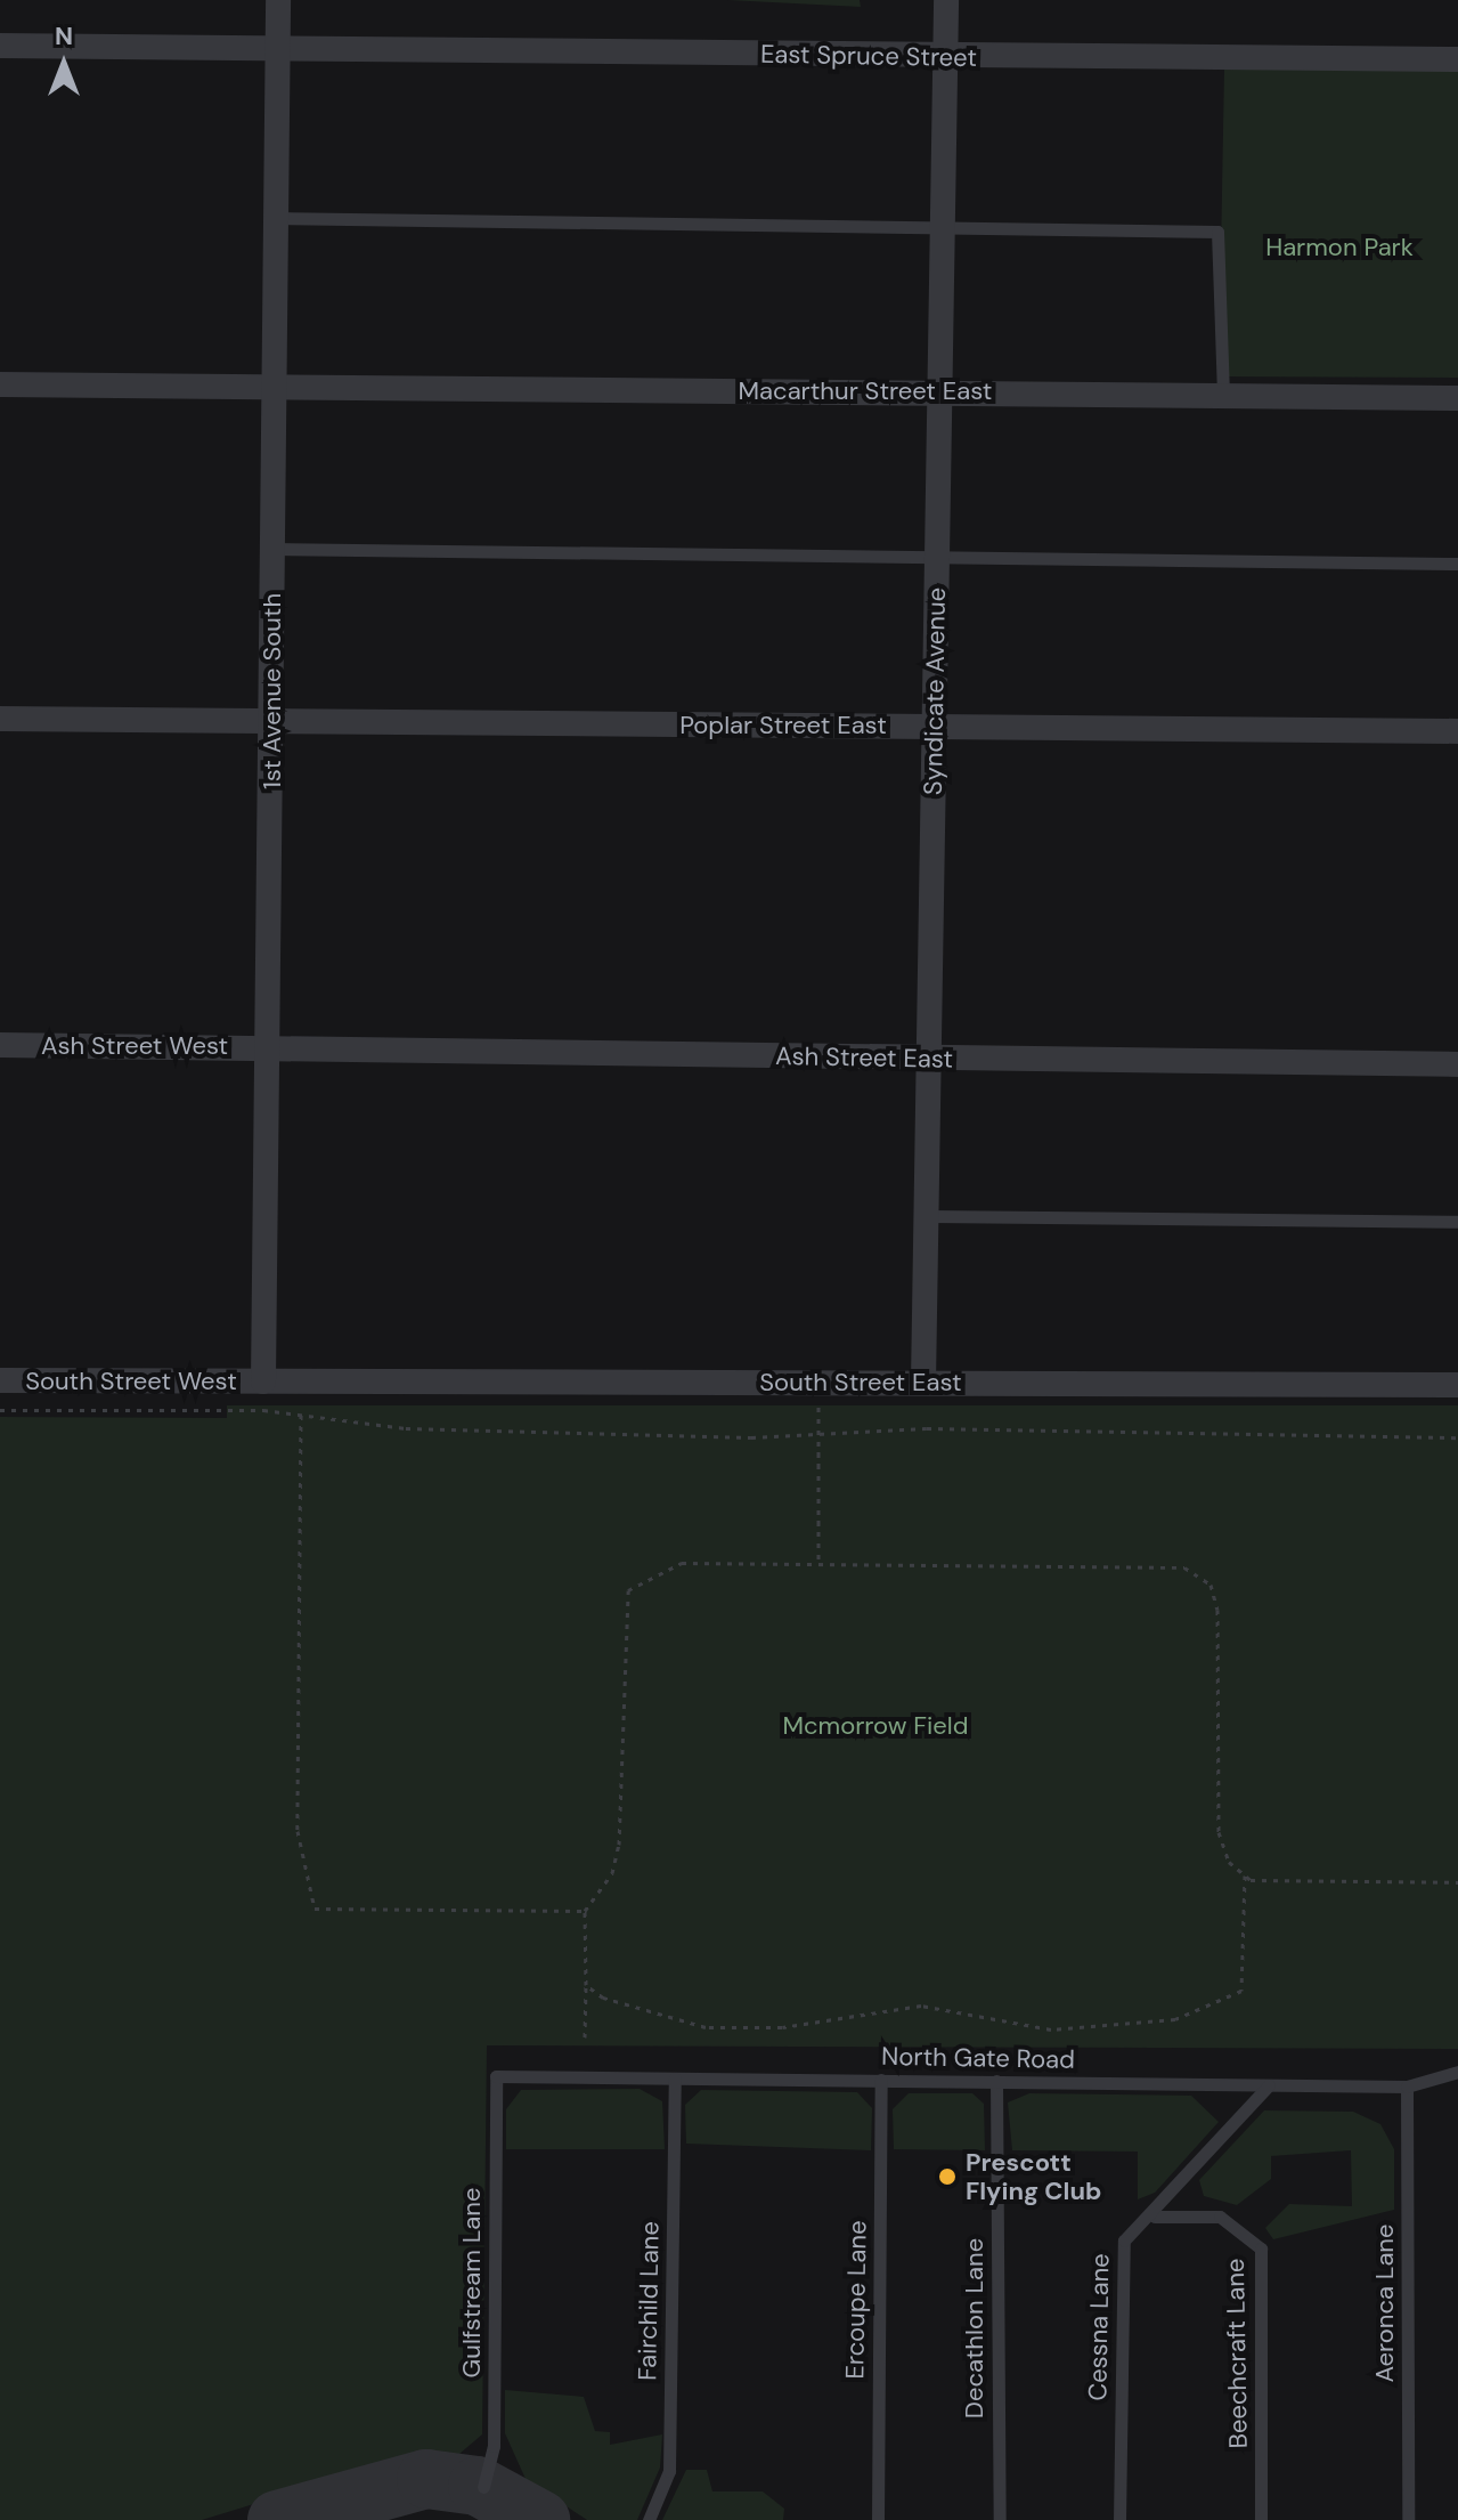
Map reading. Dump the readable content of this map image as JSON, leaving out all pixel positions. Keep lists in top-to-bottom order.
{
  "streets": {
    "street": [
      "East Spruce Street",
      "Macarthur Street East",
      "1st Avenue South",
      "Syndicate Avenue",
      "Poplar Street East",
      "Ash Street West",
      "Ash Street East",
      "South Street West",
      "South Street East"
    ],
    "lane": [
      "North Gate Road",
      "Gulfstream Lane",
      "Ercoupe Lane",
      "Fairchild Lane",
      "Aeronca Lane",
      "Cessna Lane",
      "Decathlon Lane",
      "Beechcraft Lane"
    ]
  },
  "crossings": [
    ["East Spruce Street", "1st Avenue South"],
    ["East Spruce Street", "Syndicate Avenue"],
    ["Macarthur Street East", "1st Avenue South"],
    ["Macarthur Street East", "Syndicate Avenue"],
    ["1st Avenue South", "Poplar Street East"],
    ["1st Avenue South", "Ash Street West"],
    ["1st Avenue South", "Ash Street East"],
    ["1st Avenue South", "South Street West"],
    ["1st Avenue South", "South Street East"],
    ["Syndicate Avenue", "Poplar Street East"],
    ["Syndicate Avenue", "Ash Street East"],
    ["Syndicate Avenue", "South Street East"],
    ["Ash Street West", "Ash Street East"],
    ["South Street West", "South Street East"],
    ["North Gate Road", "Gulfstream Lane"],
    ["North Gate Road", "Ercoupe Lane"],
    ["North Gate Road", "Fairchild Lane"],
    ["North Gate Road", "Aeronca Lane"],
    ["North Gate Road", "Cessna Lane"],
    ["North Gate Road", "Decathlon Lane"],
    ["Cessna Lane", "Beechcraft Lane"]
  ],
  "parks": ["Harmon Park", "Mcmorrow Field"],
  "places": ["Prescott Flying Club"],
  "north": "top"
}
